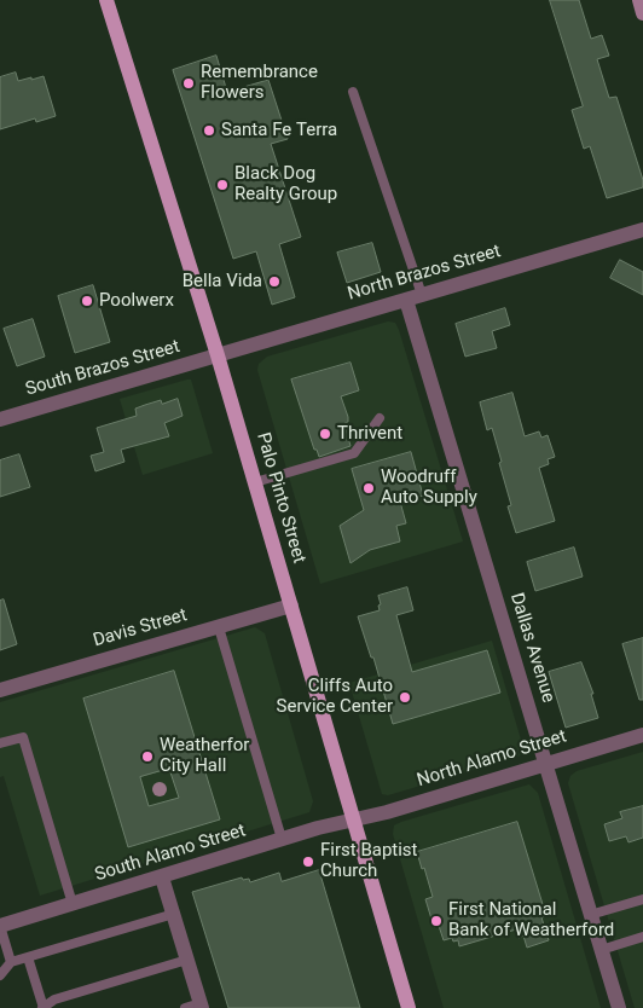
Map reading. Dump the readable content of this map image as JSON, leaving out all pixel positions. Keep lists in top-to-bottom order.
{
  "streets": {
    "main road": ["Palo Pinto Street"],
    "street": [
      "North Brazos Street",
      "South Brazos Street",
      "Davis Street",
      "Dallas Avenue",
      "North Alamo Street",
      "South Alamo Street"
    ]
  },
  "crossings": [
    ["North Brazos Street", "South Brazos Street"],
    ["North Brazos Street", "Palo Pinto Street"],
    ["North Brazos Street", "Dallas Avenue"],
    ["South Brazos Street", "Palo Pinto Street"],
    ["Palo Pinto Street", "Davis Street"],
    ["Palo Pinto Street", "North Alamo Street"],
    ["Palo Pinto Street", "South Alamo Street"],
    ["Dallas Avenue", "North Alamo Street"],
    ["North Alamo Street", "South Alamo Street"]
  ],
  "places": [
    "Remembrance Flowers",
    "Santa Fe Terra",
    "Black Dog Realty Group",
    "Bella Vida",
    "Poolwerx",
    "Thrivent",
    "Woodruff Auto Supply",
    "Cliffs Auto Service Center",
    "Weatherfor City Hall",
    "First Baptist Church",
    "First National Bank of Weatherford"
  ]
}
